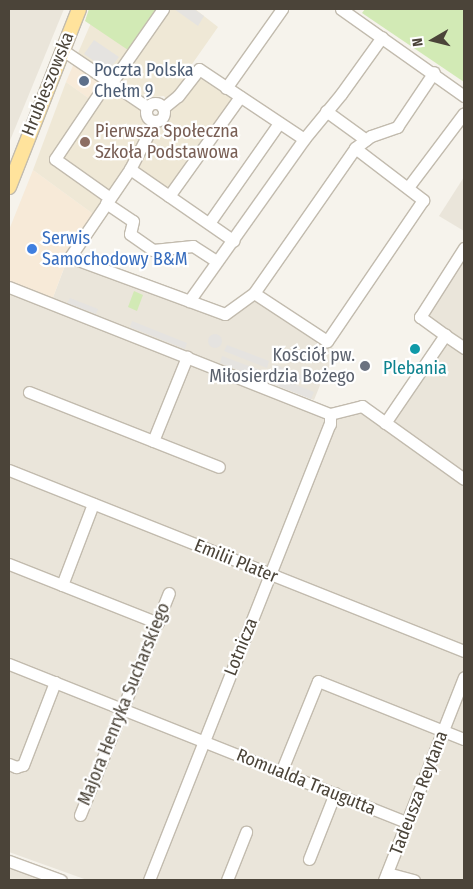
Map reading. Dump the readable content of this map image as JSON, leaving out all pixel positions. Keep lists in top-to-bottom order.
{
  "streets": {
    "main road": ["Hrubieszowska"],
    "street": [
      "Emilii Plater",
      "Lotnicza",
      "Majora Henryka Sucharskiego",
      "Romualda Traugutta",
      "Tadeusza Reytana"
    ]
  },
  "crossings": [
    ["Emilii Plater", "Lotnicza"],
    ["Lotnicza", "Romualda Traugutta"],
    ["Majora Henryka Sucharskiego", "Romualda Traugutta"],
    ["Romualda Traugutta", "Tadeusza Reytana"]
  ],
  "places": [
    "Poczta Polska Chełm 9",
    "Pierwsza Społeczna Szkoła Podstawowa",
    "Serwis Samochodowy B&M",
    "Plebania",
    "Kościół pw. Miłosierdzia Bożego"
  ],
  "north": "left"
}
